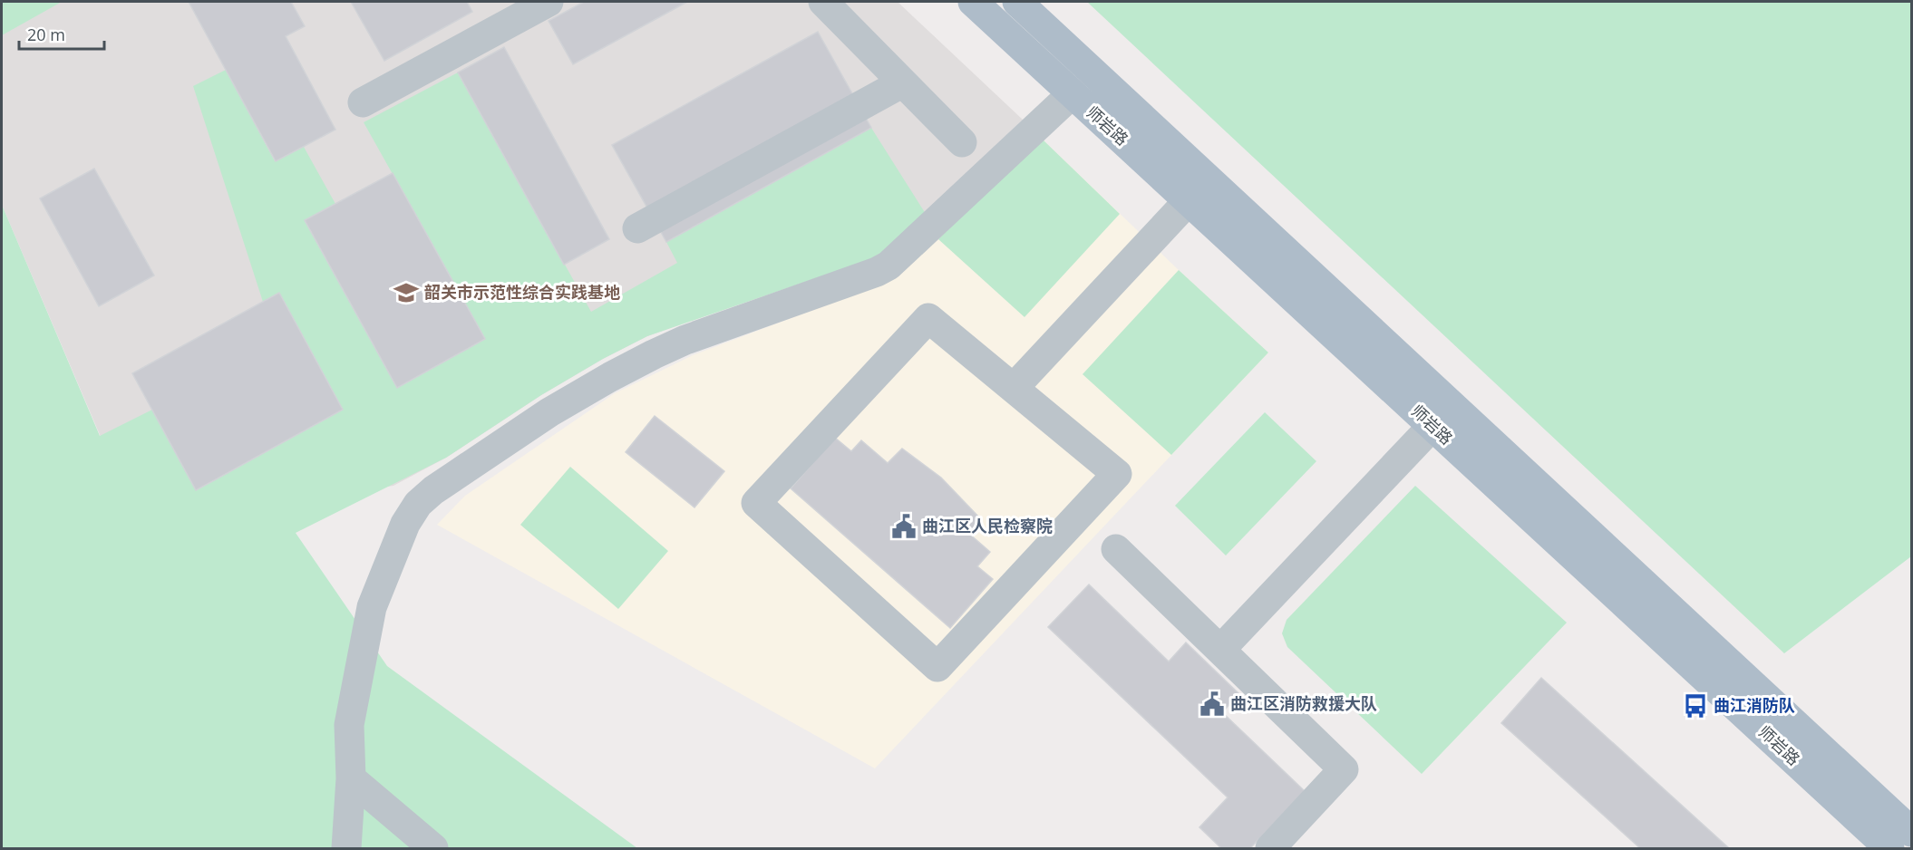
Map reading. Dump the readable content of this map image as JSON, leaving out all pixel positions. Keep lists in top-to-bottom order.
{
  "streets": {
    "main road": ["师岩路"]
  },
  "places": {
    "school or university": ["韶关市示范性综合实践基地"],
    "public building": ["曲江区人民检察院", "曲江区消防救援大队"],
    "bus stop": ["曲江消防队"]
  },
  "scale_bar": "20 m"
}
